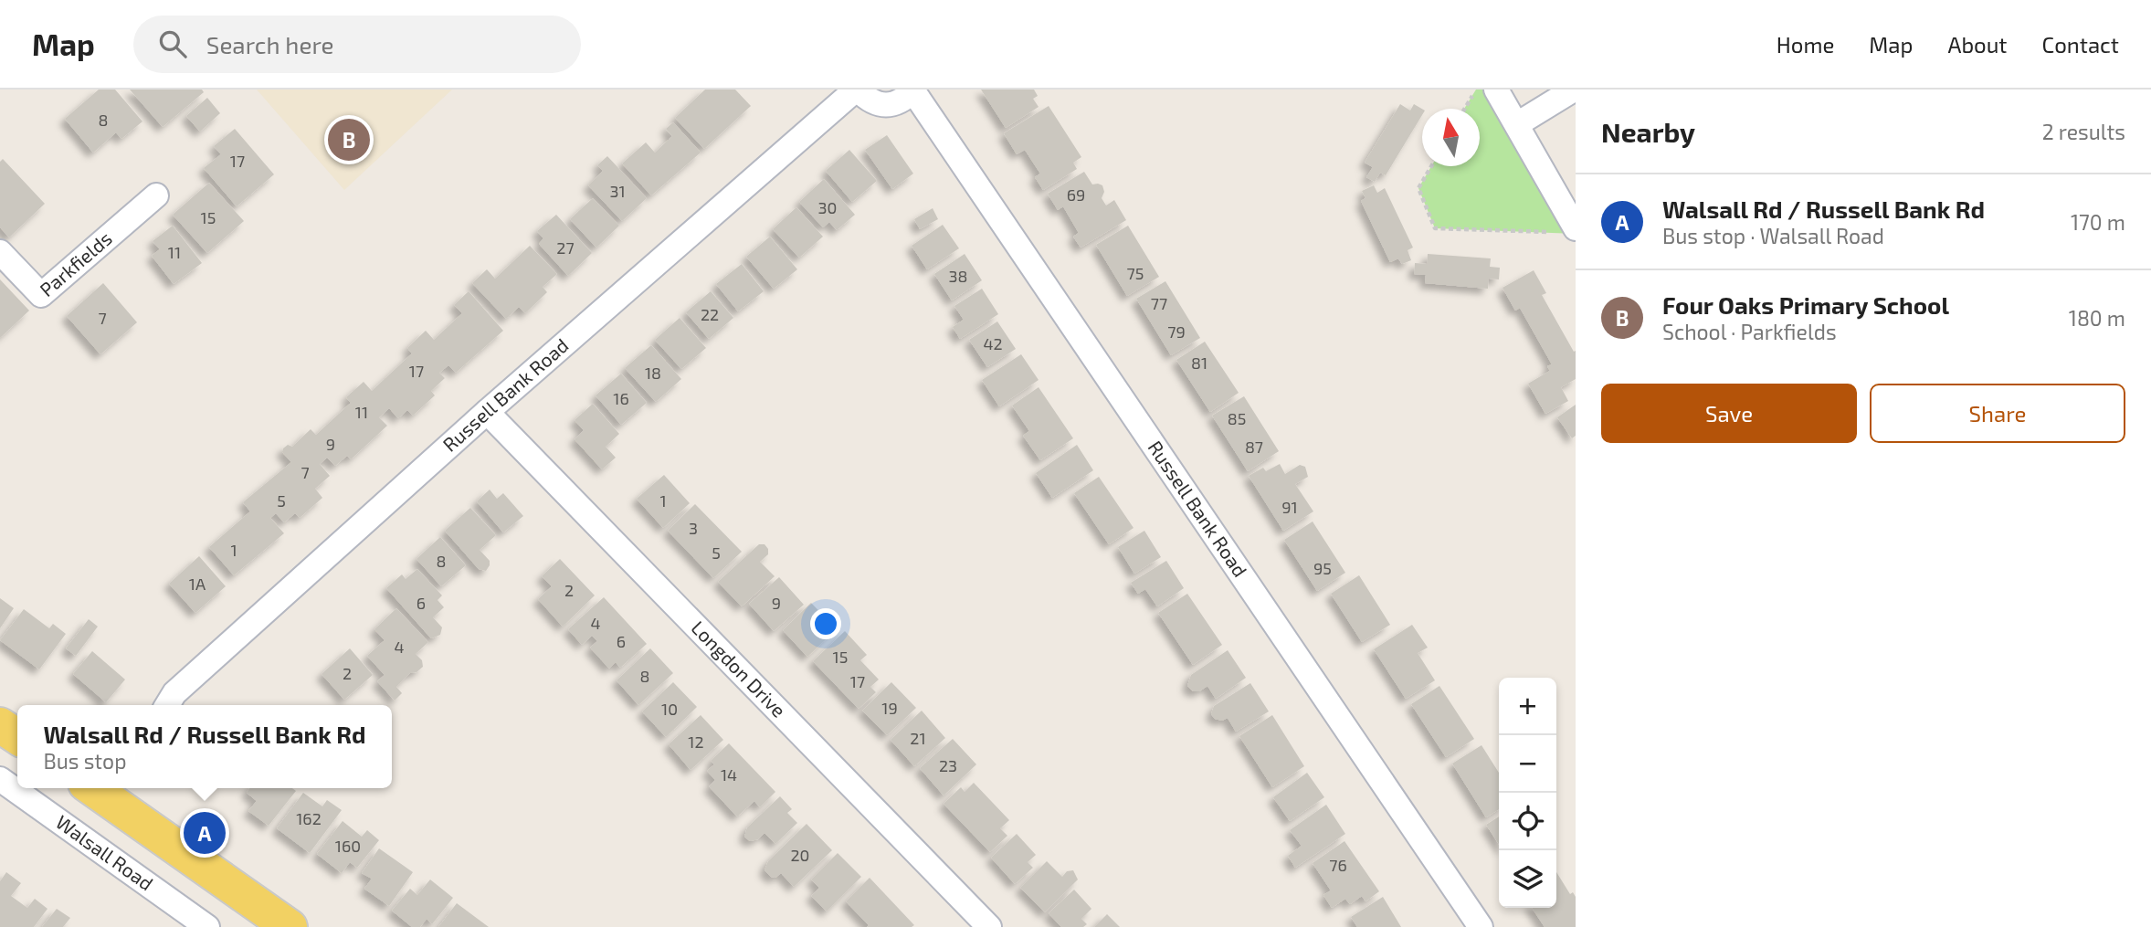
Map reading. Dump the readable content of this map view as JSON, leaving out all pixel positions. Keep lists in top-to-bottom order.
{
  "streets": {
    "street": [
      "Parkfields",
      "Russell Bank Road",
      "Longdon Drive",
      "Walsall Road"
    ]
  },
  "crossings": [
    ["Russell Bank Road", "Longdon Drive"]
  ],
  "house_numbers": [
    "8",
    "17",
    "31",
    "69",
    "30",
    "15",
    "27",
    "11",
    "75",
    "38",
    "77",
    "22",
    "7",
    "79",
    "42",
    "81",
    "17",
    "18",
    "16",
    "11",
    "85",
    "9",
    "87",
    "7",
    "5",
    "1",
    "91",
    "3",
    "1",
    "5",
    "8",
    "95",
    "1A",
    "2",
    "6",
    "9",
    "4",
    "6",
    "4",
    "15",
    "2",
    "8",
    "17",
    "19",
    "10",
    "21",
    "12",
    "23",
    "14",
    "162",
    "160",
    "20",
    "76"
  ],
  "north": "top",
  "page": {
    "header": "Map",
    "search": "Search here",
    "nav": [
      "Home",
      "Map",
      "About",
      "Contact"
    ],
    "heading": ["Nearby", "2 results"],
    "pins": ["B", "A"],
    "list": [
      {
        "mark": "A",
        "name": "Walsall Rd / Russell Bank Rd",
        "note": "Bus stop · Walsall Road",
        "value": "170 m"
      },
      {
        "mark": "B",
        "name": "Four Oaks Primary School",
        "note": "School · Parkfields",
        "value": "180 m"
      }
    ],
    "buttons": ["Save", "Share"],
    "map_buttons": ["+", "−"],
    "popup": ["Walsall Rd / Russell Bank Rd", "Bus stop"]
  }
}
